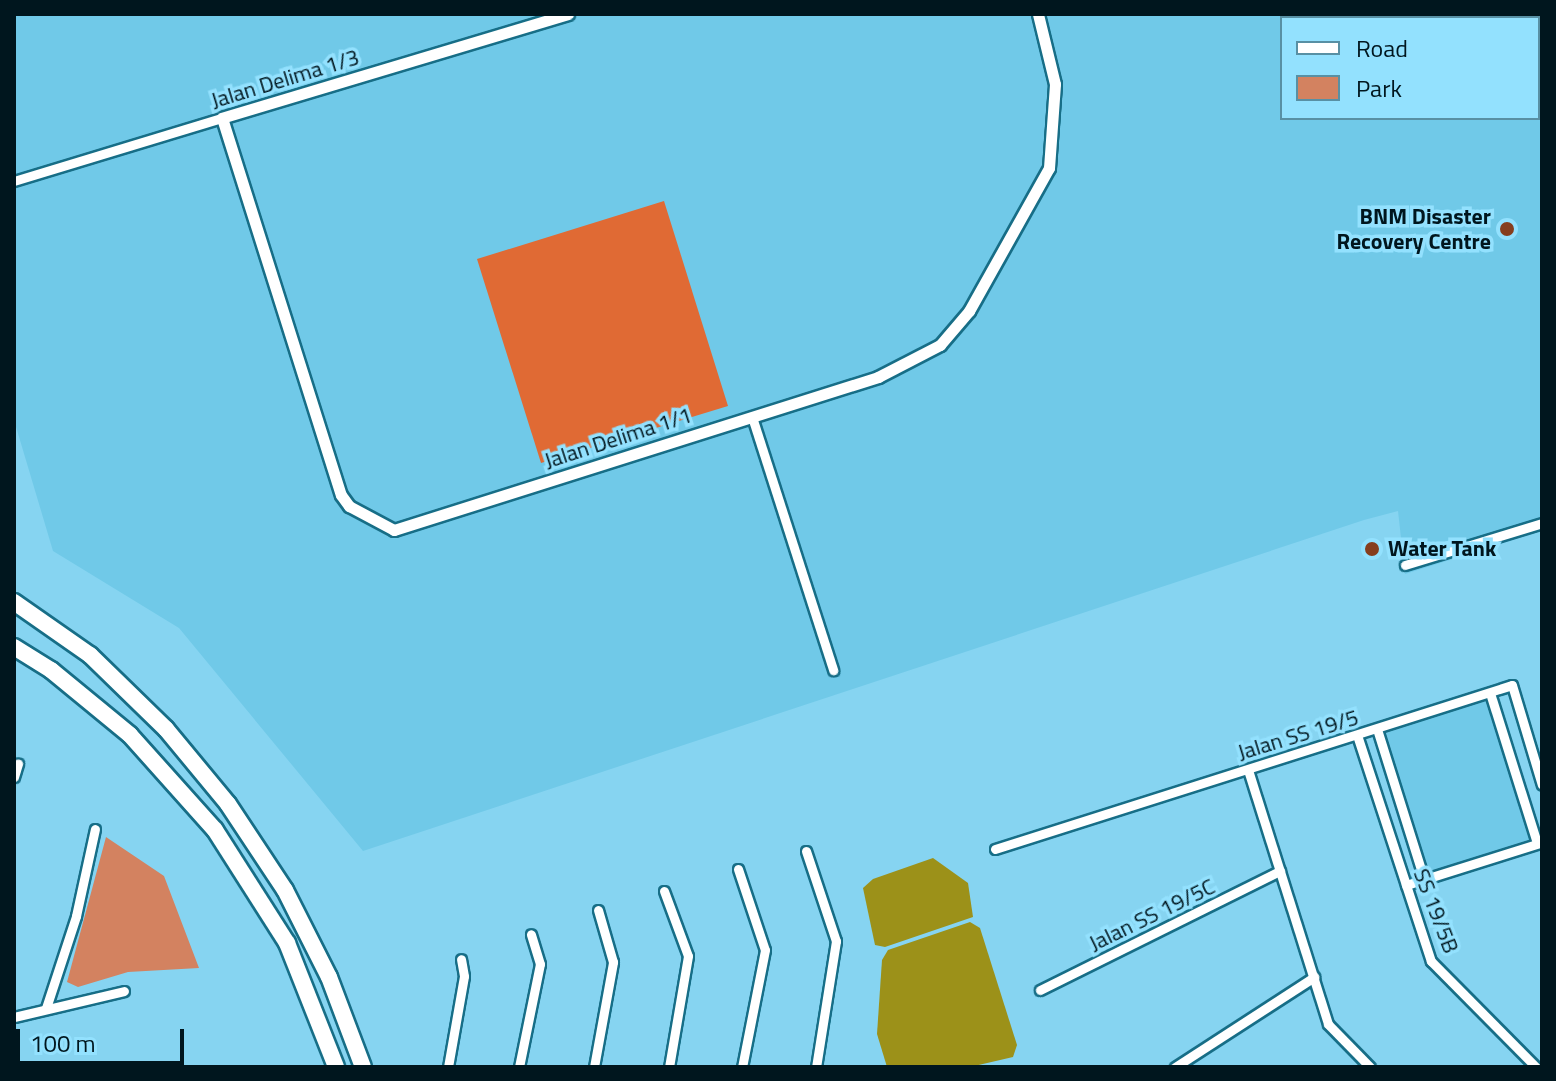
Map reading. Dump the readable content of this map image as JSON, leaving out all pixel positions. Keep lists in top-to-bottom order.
{
  "streets": {
    "street": [
      "Jalan Delima 1/3",
      "Jalan Delima 1/1",
      "Jalan SS 19/5",
      "SS 19/5B",
      "Jalan SS 19/5C"
    ]
  },
  "crossings": [
    ["Jalan Delima 1/3", "Jalan Delima 1/1"],
    ["Jalan SS 19/5", "SS 19/5B"]
  ],
  "places": ["BNM Disaster Recovery Centre", "Water Tank"],
  "legend": ["Road", "Park"],
  "scale_bar": "100 m"
}
